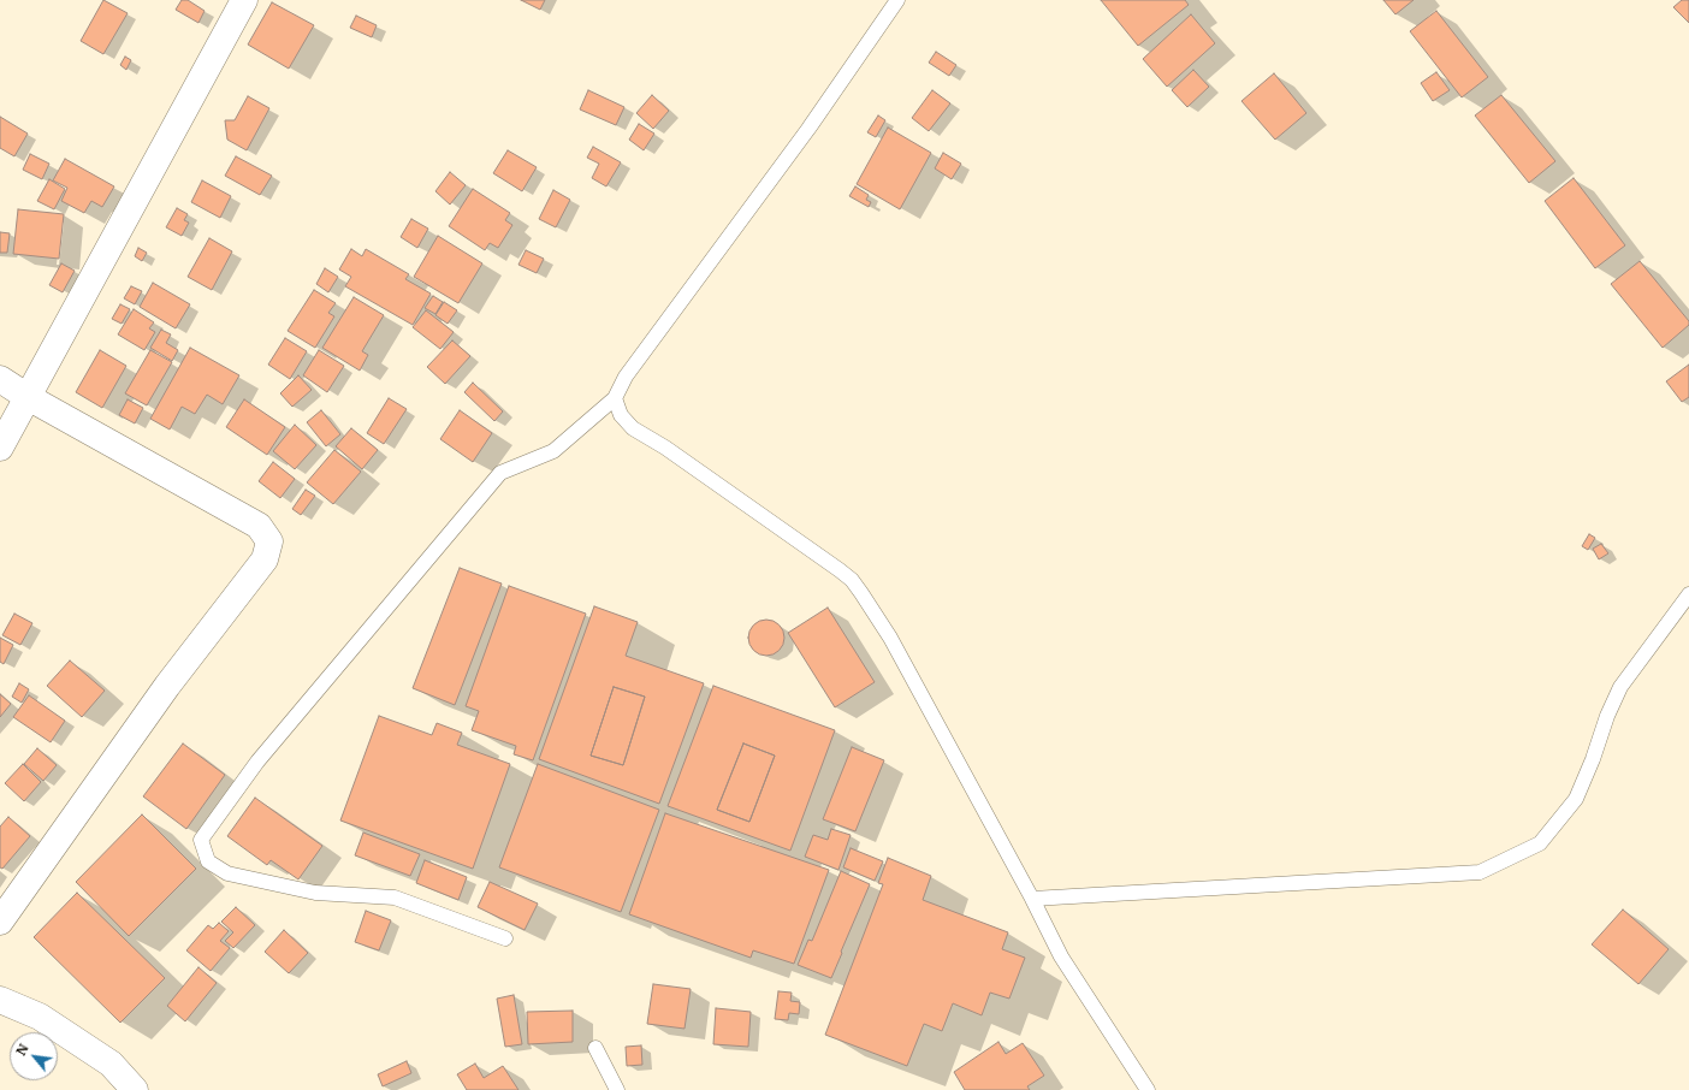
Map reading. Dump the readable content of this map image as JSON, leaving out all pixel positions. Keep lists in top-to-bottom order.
{
  "north": "top left"
}
